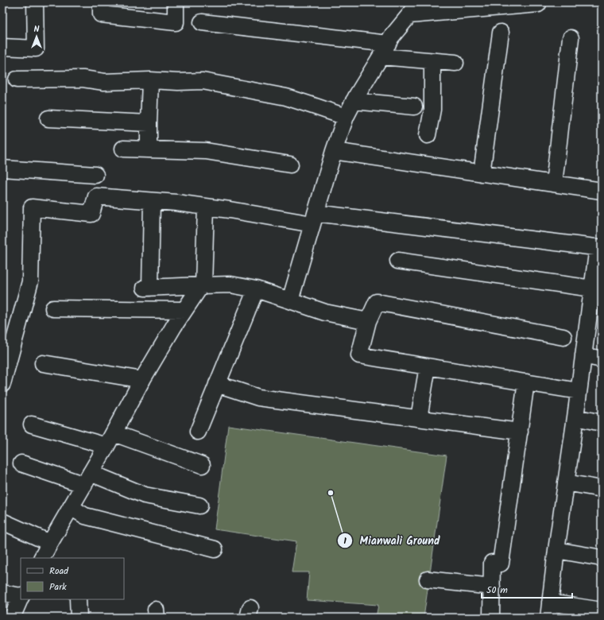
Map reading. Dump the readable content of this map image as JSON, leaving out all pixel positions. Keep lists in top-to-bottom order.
{
  "places": ["Mianwali Ground"],
  "legend": ["Road", "Park"],
  "scale_bar": "50 m",
  "north": "top"
}
